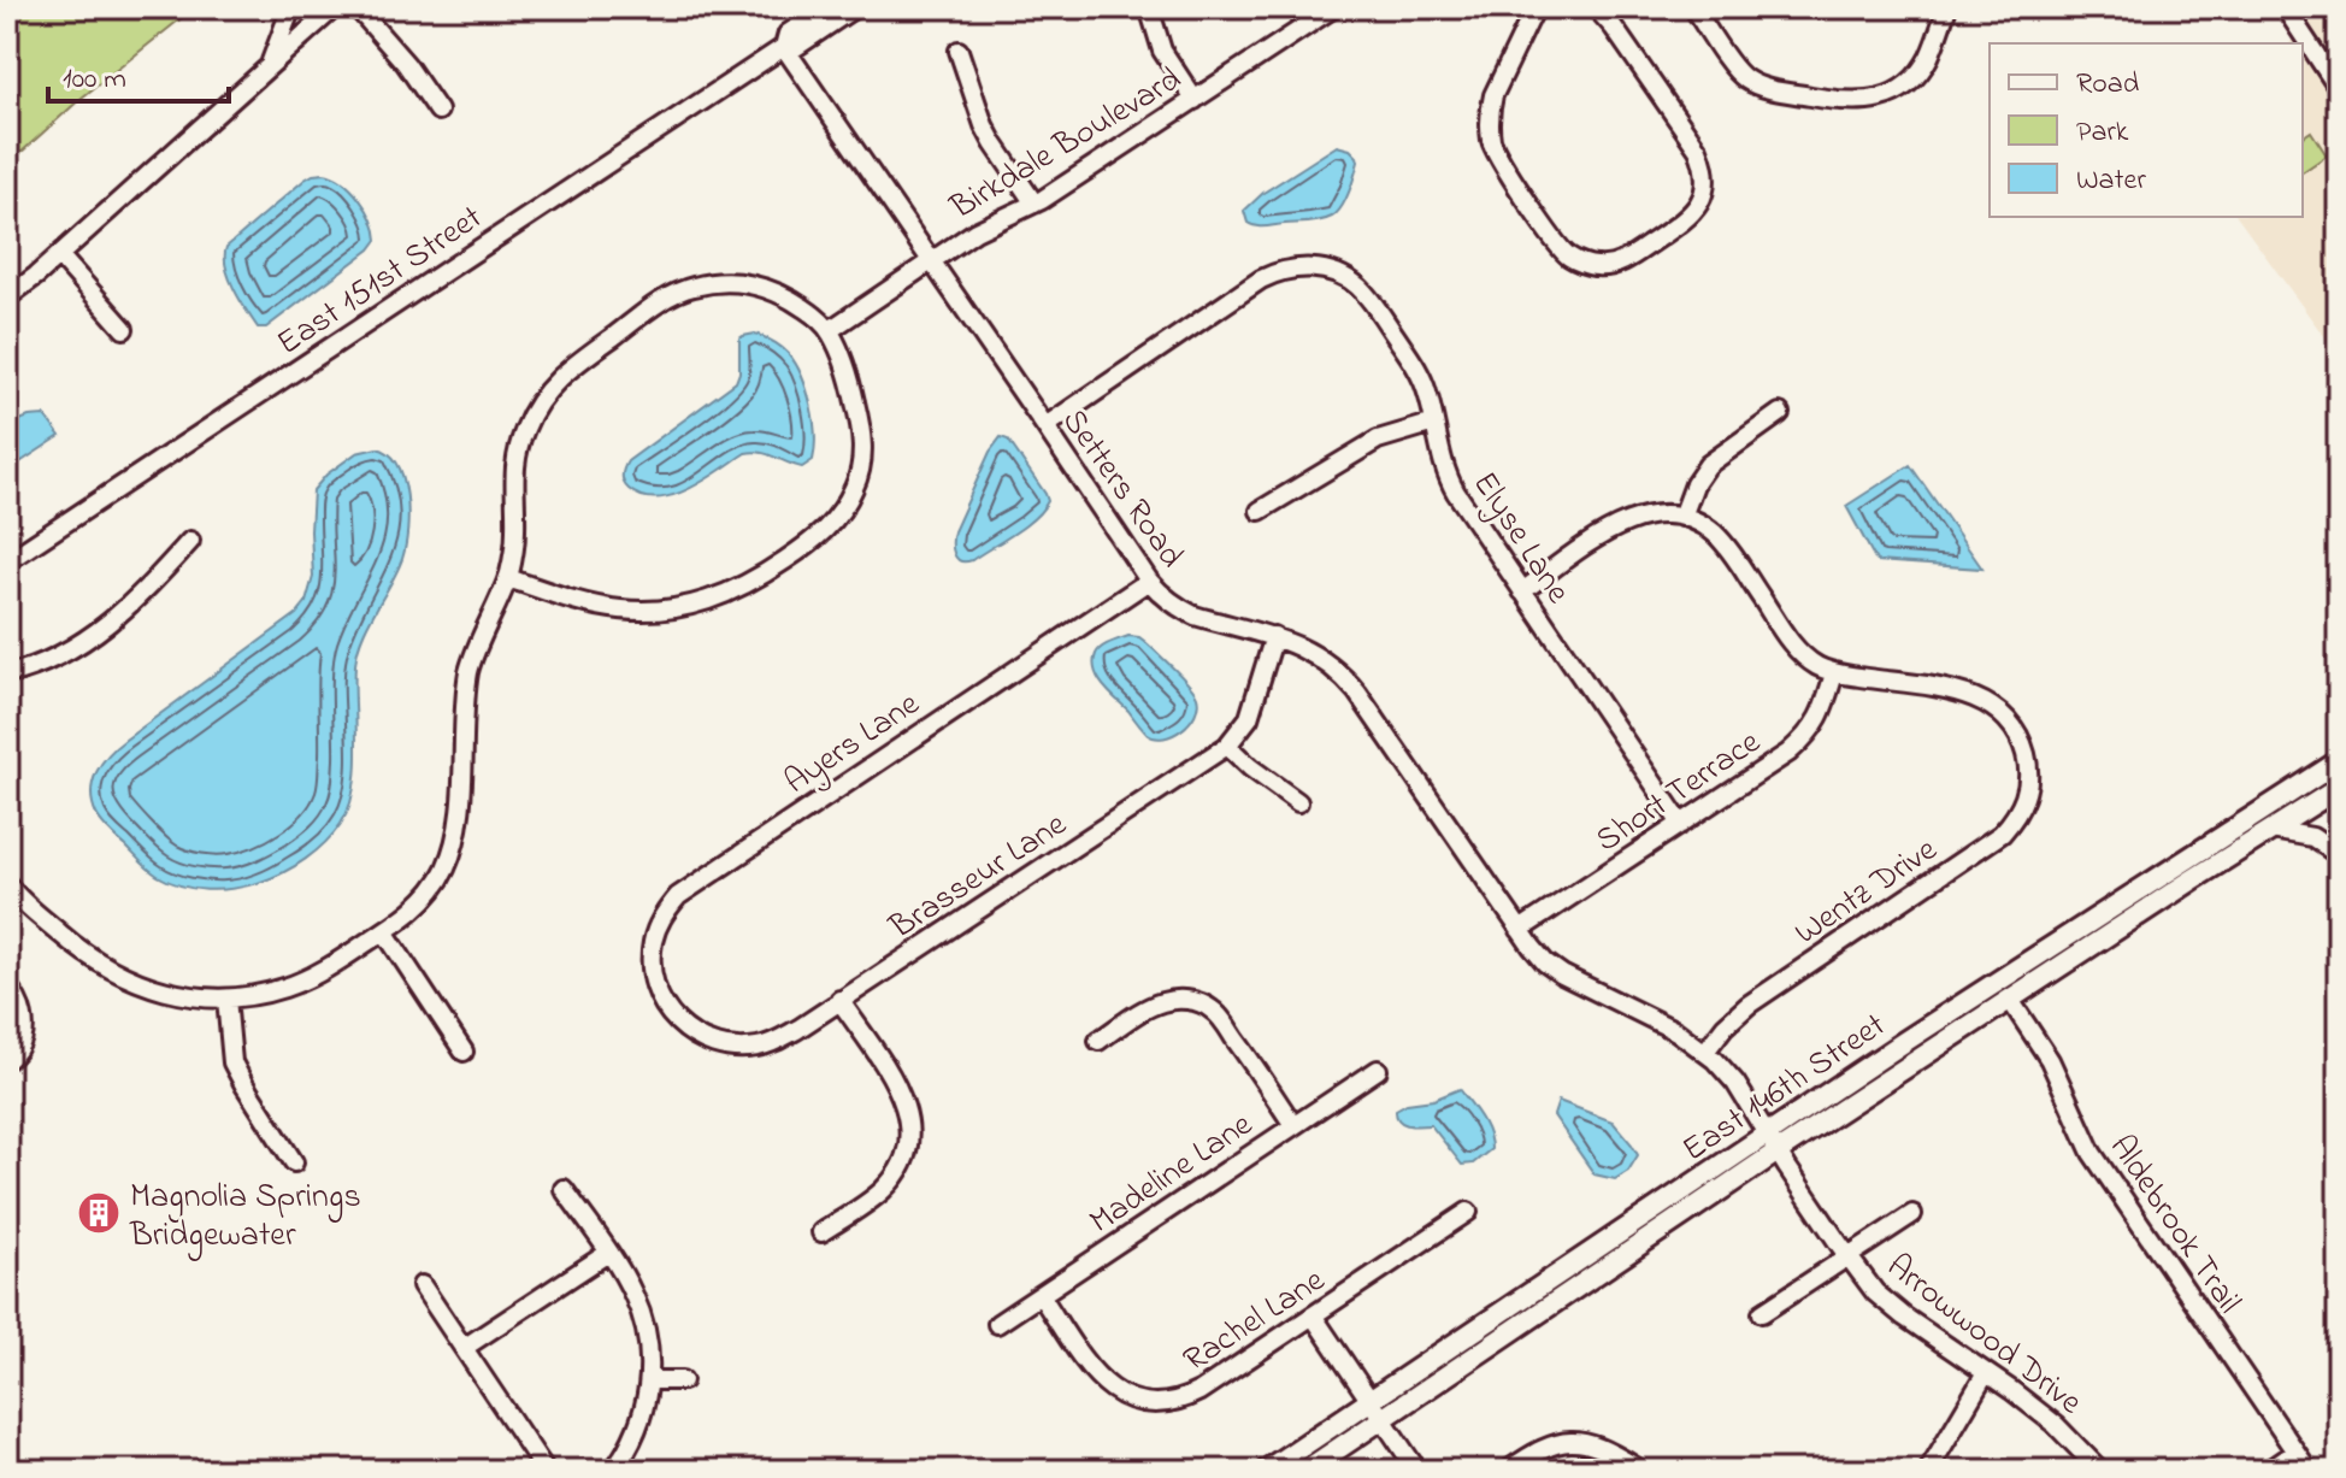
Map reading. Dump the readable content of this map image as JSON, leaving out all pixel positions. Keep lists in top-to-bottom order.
{
  "streets": {
    "main road": ["East 146th Street"],
    "street": [
      "Birkdale Boulevard",
      "East 151st Street",
      "Setters Road",
      "Elyse Lane",
      "Ayers Lane",
      "Short Terrace",
      "Brasseur Lane",
      "Wentz Drive",
      "Madeline Lane",
      "Aldebrook Trail",
      "Rachel Lane",
      "Arrowwood Drive"
    ]
  },
  "crossings": [
    ["Birkdale Boulevard", "Setters Road"],
    ["East 151st Street", "Setters Road"],
    ["Setters Road", "Elyse Lane"],
    ["Setters Road", "Ayers Lane"],
    ["Setters Road", "Short Terrace"],
    ["Setters Road", "Brasseur Lane"],
    ["Setters Road", "Wentz Drive"],
    ["Setters Road", "East 146th Street"],
    ["Setters Road", "Arrowwood Drive"],
    ["Elyse Lane", "Short Terrace"],
    ["Ayers Lane", "Brasseur Lane"],
    ["Short Terrace", "Wentz Drive"],
    ["East 146th Street", "Aldebrook Trail"],
    ["East 146th Street", "Arrowwood Drive"],
    ["Madeline Lane", "Rachel Lane"]
  ],
  "places": {
    "building": ["Magnolia Springs Bridgewater"]
  },
  "legend": ["Road", "Park", "Water"],
  "scale_bar": "100 m"
}
